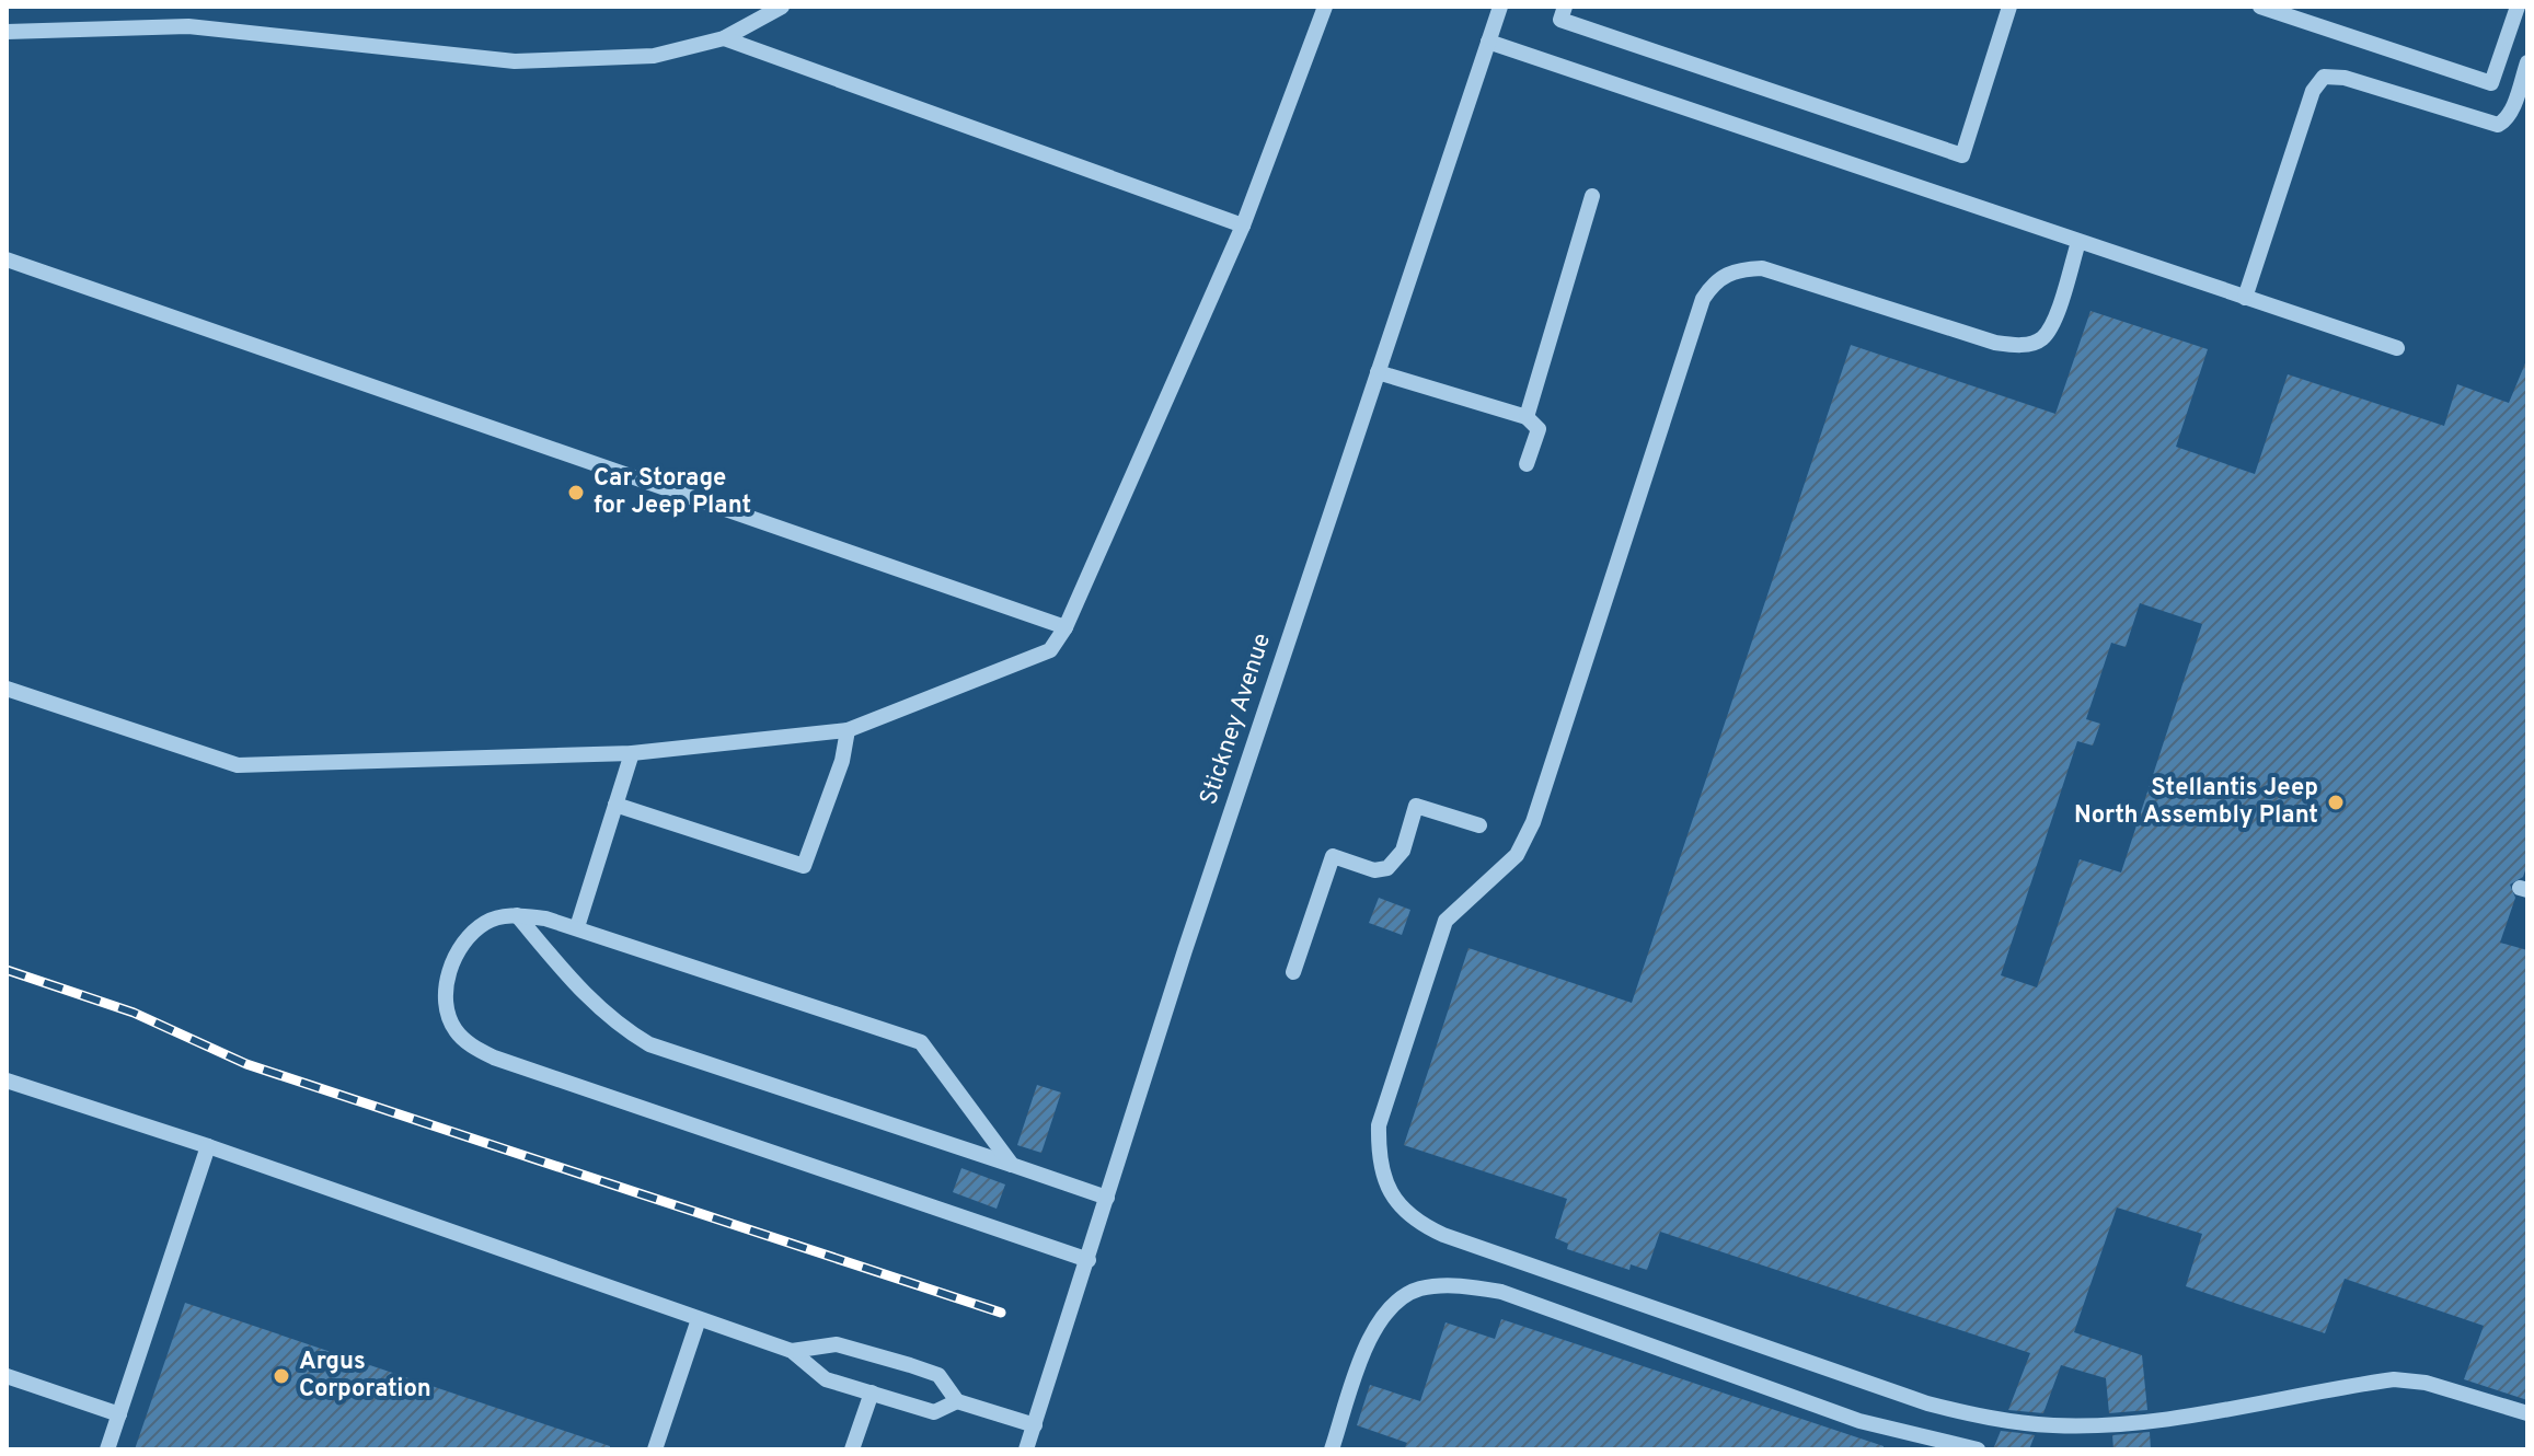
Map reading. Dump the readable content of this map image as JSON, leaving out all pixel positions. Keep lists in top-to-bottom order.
{
  "streets": {
    "street": ["Stickney Avenue"]
  },
  "places": ["Car Storage for Jeep Plant", "Stellantis Jeep North Assembly Plant", "Argus Corporation"]
}
